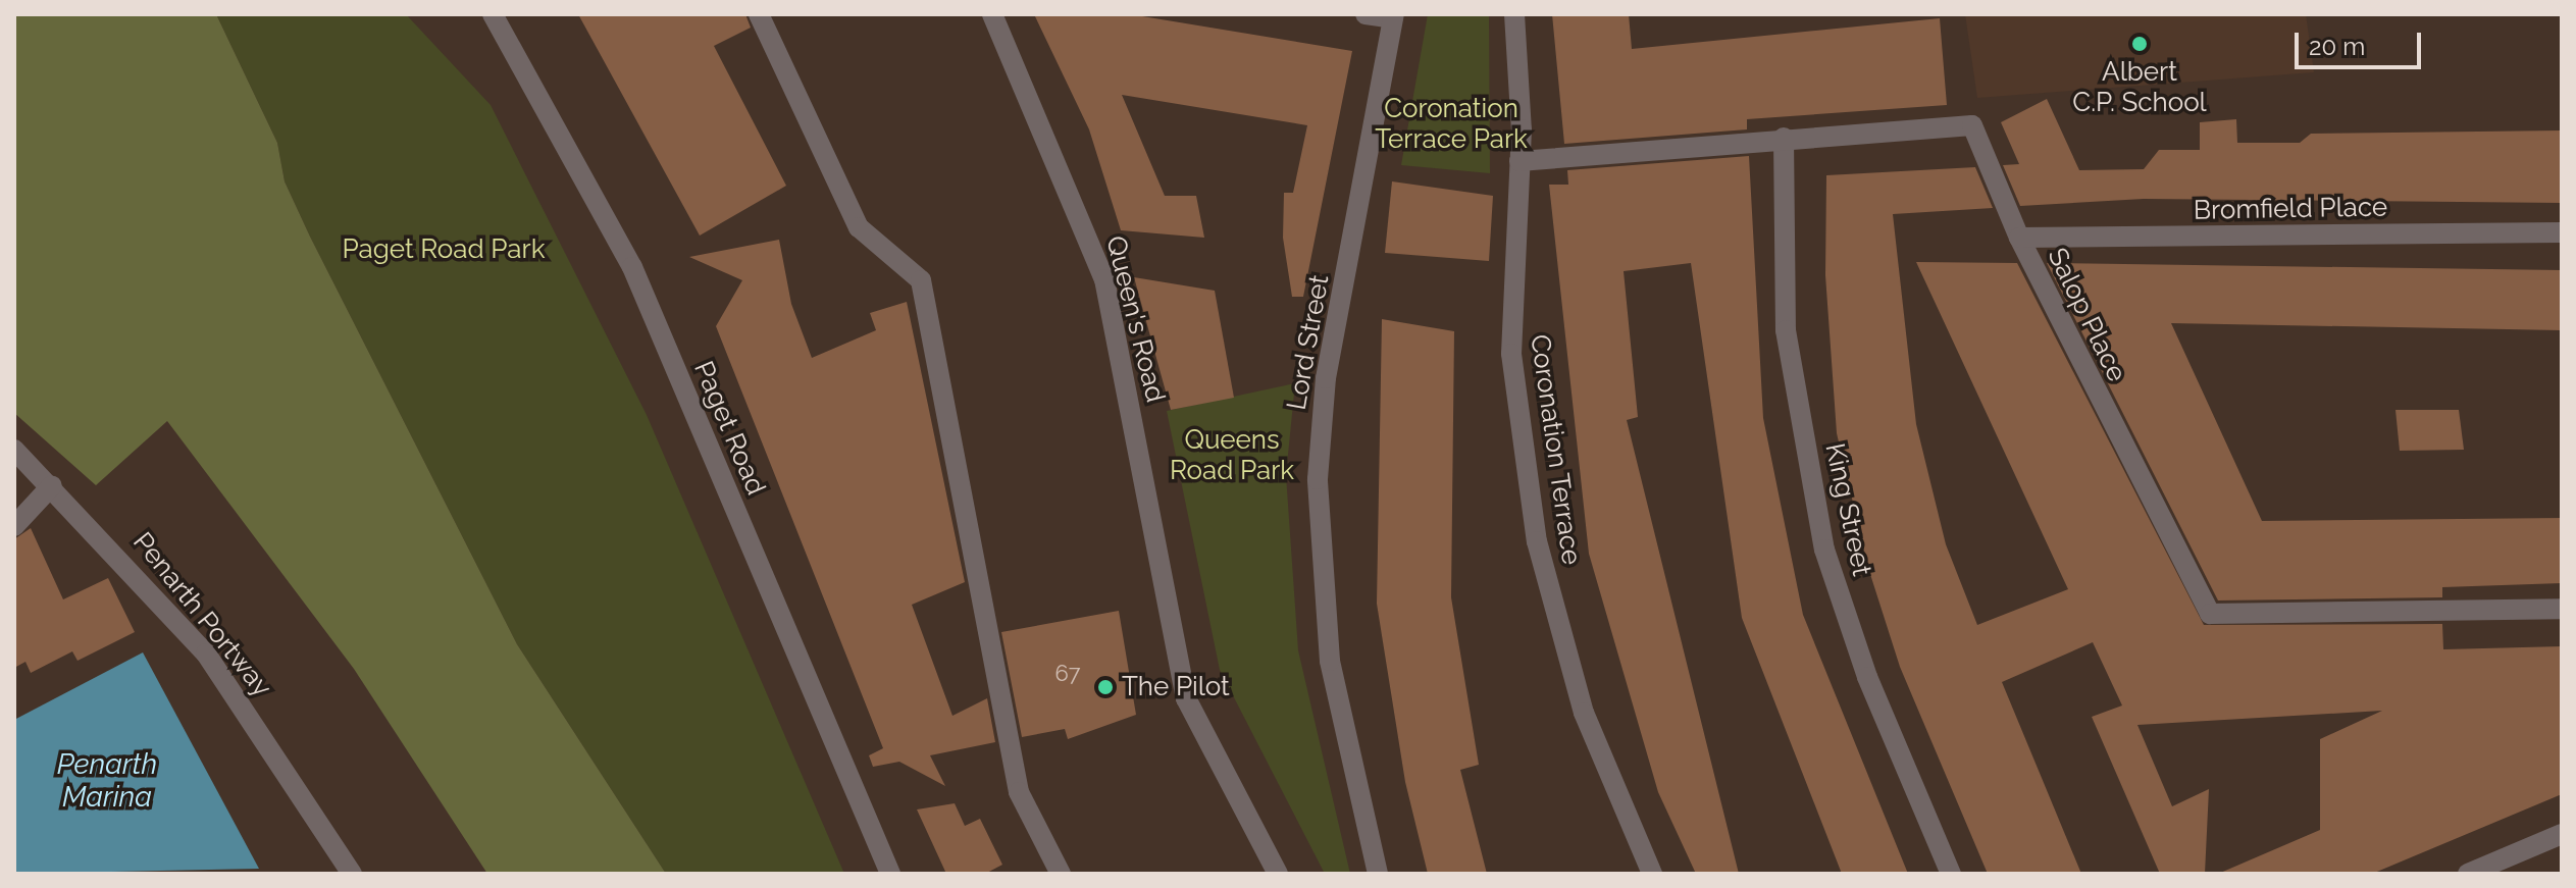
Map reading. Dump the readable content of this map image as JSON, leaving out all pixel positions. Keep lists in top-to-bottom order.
{
  "streets": {
    "street": [
      "Bromfield Place",
      "Salop Place",
      "Queen's Road",
      "Lord Street",
      "Paget Road",
      "Coronation Terrace",
      "King Street",
      "Penarth Portway"
    ]
  },
  "crossings": [
    ["Bromfield Place", "Salop Place"],
    ["Salop Place", "Coronation Terrace"],
    ["Salop Place", "King Street"]
  ],
  "water": ["Penarth Marina"],
  "parks": ["Coronation Terrace Park", "Paget Road Park", "Queens Road Park"],
  "places": ["Albert C.P. School", "The Pilot"],
  "house_numbers": ["67"],
  "scale_bar": "20 m"
}
